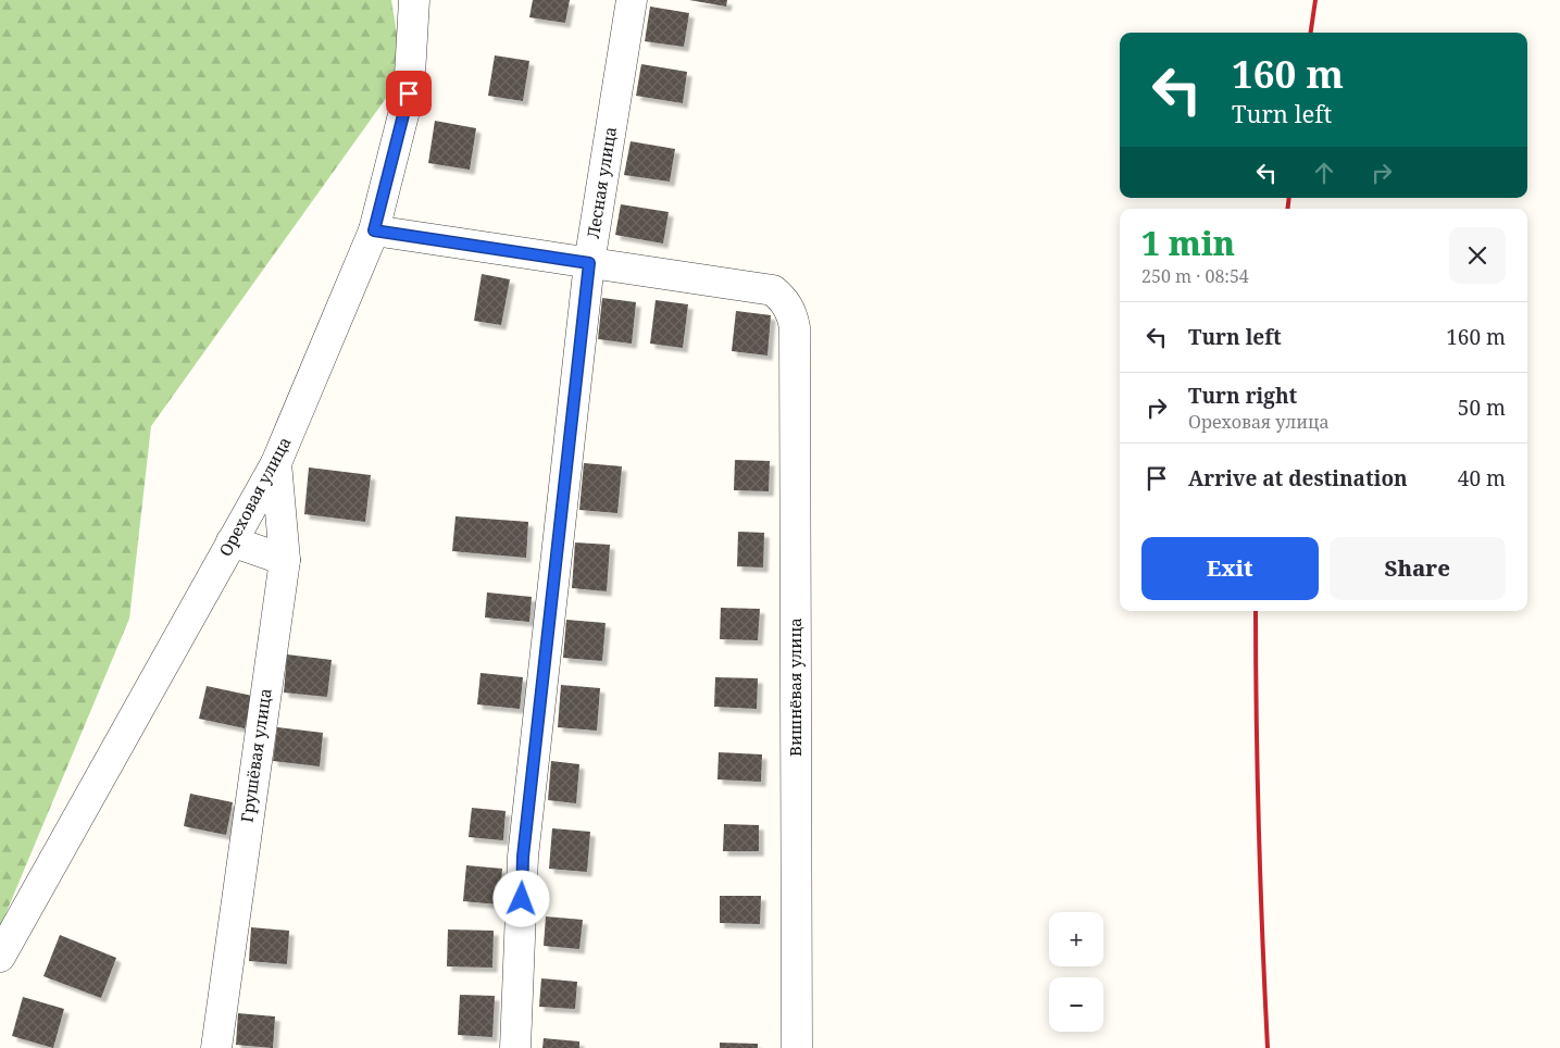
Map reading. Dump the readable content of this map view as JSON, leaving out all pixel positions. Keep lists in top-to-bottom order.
{
  "streets": {
    "street": [
      "Лесная улица",
      "Ореховая улица",
      "Вишнёвая улица",
      "Грушёвая улица"
    ]
  },
  "crossings": [
    ["Лесная улица", "Вишнёвая улица"],
    ["Ореховая улица", "Вишнёвая улица"],
    ["Ореховая улица", "Грушёвая улица"]
  ],
  "page": {
    "turn": ["160 m", "Turn left"],
    "heading": ["1 min", "250 m · 08:54"],
    "list": [
      {
        "name": "Turn left",
        "value": "160 m"
      },
      {
        "name": "Turn right",
        "note": "Ореховая улица",
        "value": "50 m"
      },
      {
        "name": "Arrive at destination",
        "value": "40 m"
      }
    ],
    "buttons": ["Exit", "Share"],
    "map_buttons": ["+", "−"]
  }
}
